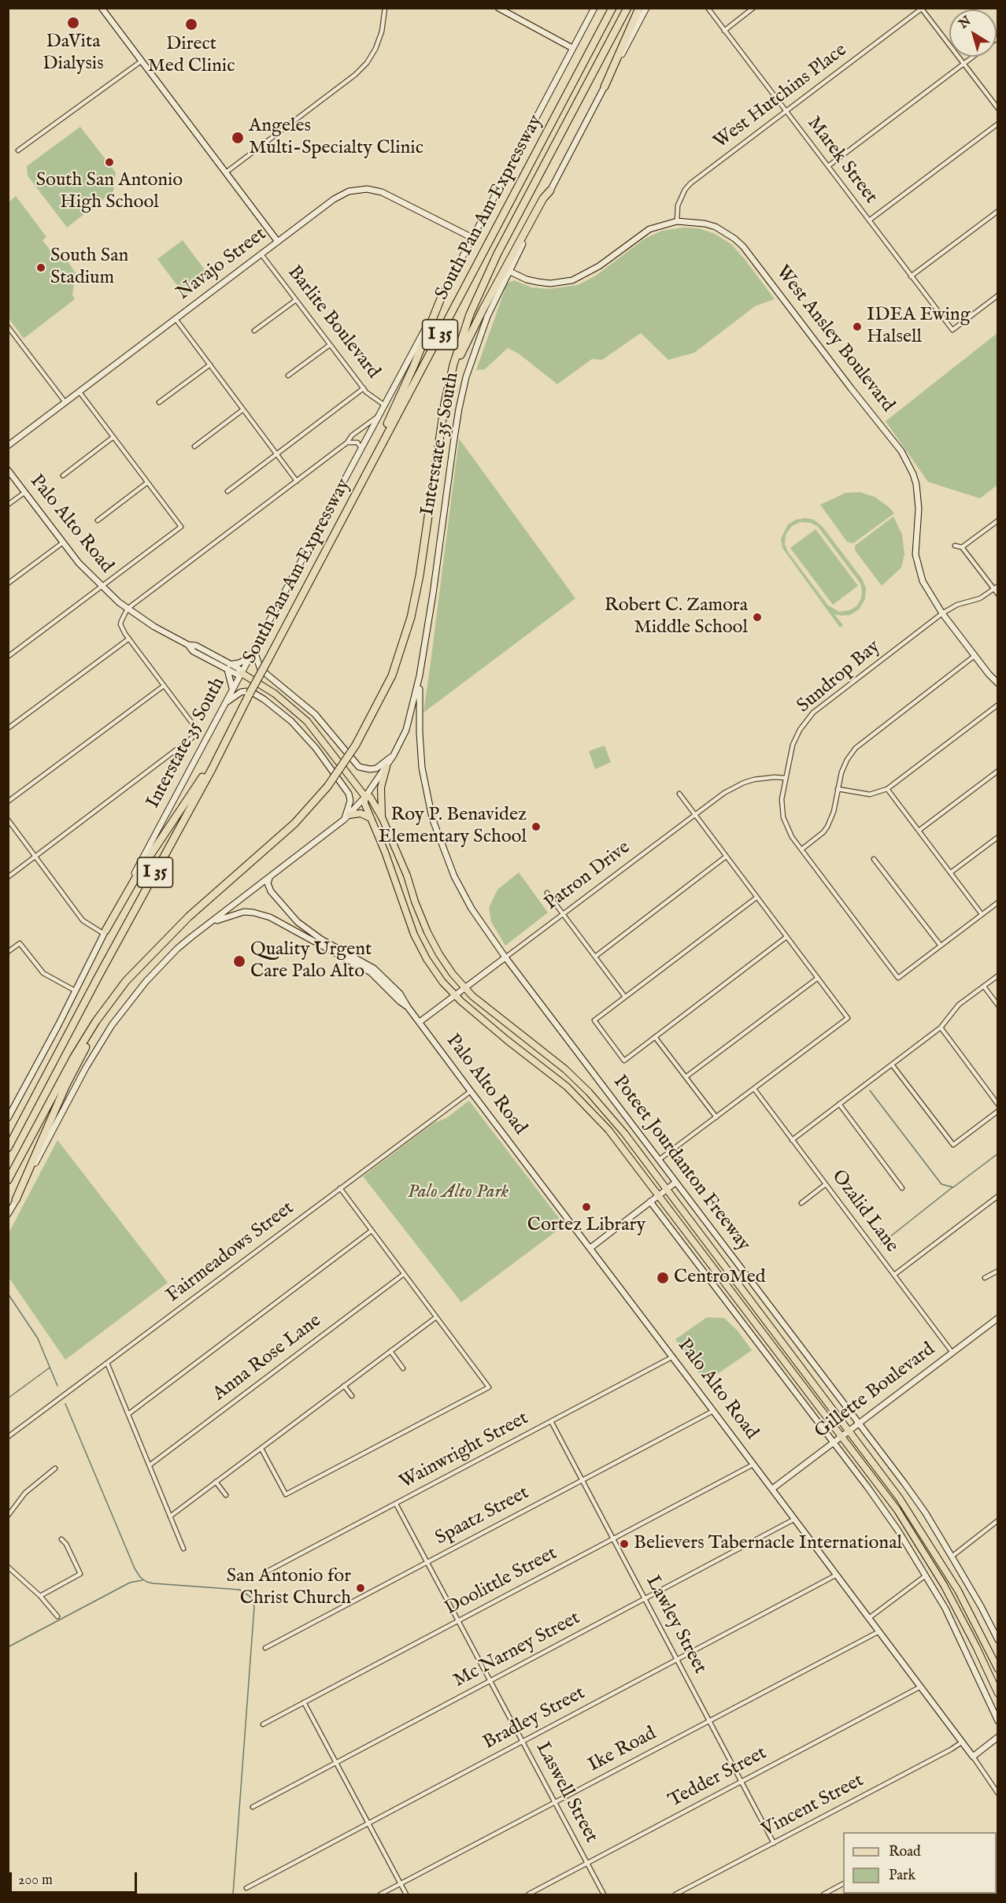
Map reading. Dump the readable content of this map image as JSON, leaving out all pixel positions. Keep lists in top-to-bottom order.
{
  "streets": {
    "highway": ["South Pan Am Expressway", "I 35"],
    "main road": ["Poteet Jourdanton Freeway"],
    "street": [
      "West Hutchins Place",
      "Marek Street",
      "Navajo Street",
      "Barlite Boulevard",
      "West Ansley Boulevard",
      "Interstate 35 South",
      "Palo Alto Road",
      "Sundrop Bay",
      "Patron Drive",
      "Ozalid Lane",
      "Fairmeadows Street",
      "Anna Rose Lane",
      "Gillette Boulevard",
      "Wainwright Street",
      "Spaatz Street",
      "Doolittle Street",
      "Lawley Street",
      "Mc Narney Street",
      "Bradley Street",
      "Ike Road",
      "Tedder Street",
      "Laswell Street",
      "Vincent Street"
    ]
  },
  "crossings": [
    ["West Hutchins Place", "Marek Street"],
    ["West Hutchins Place", "West Ansley Boulevard"],
    ["South Pan Am Expressway", "I 35"],
    ["Navajo Street", "Barlite Boulevard"],
    ["Navajo Street", "Interstate 35 South"],
    ["Barlite Boulevard", "Interstate 35 South"],
    ["West Ansley Boulevard", "Interstate 35 South"],
    ["West Ansley Boulevard", "Sundrop Bay"],
    ["Interstate 35 South", "Palo Alto Road"],
    ["Interstate 35 South", "Poteet Jourdanton Freeway"],
    ["Palo Alto Road", "Patron Drive"],
    ["Palo Alto Road", "Poteet Jourdanton Freeway"],
    ["Palo Alto Road", "Fairmeadows Street"],
    ["Palo Alto Road", "Gillette Boulevard"],
    ["Palo Alto Road", "Wainwright Street"],
    ["Palo Alto Road", "Spaatz Street"],
    ["Palo Alto Road", "Doolittle Street"],
    ["Palo Alto Road", "Mc Narney Street"],
    ["Palo Alto Road", "Bradley Street"],
    ["Palo Alto Road", "Ike Road"],
    ["Palo Alto Road", "Tedder Street"],
    ["Palo Alto Road", "Vincent Street"],
    ["Sundrop Bay", "Patron Drive"],
    ["Patron Drive", "Poteet Jourdanton Freeway"],
    ["Poteet Jourdanton Freeway", "Gillette Boulevard"],
    ["Ozalid Lane", "Gillette Boulevard"],
    ["Wainwright Street", "Lawley Street"],
    ["Wainwright Street", "Laswell Street"],
    ["Spaatz Street", "Lawley Street"],
    ["Spaatz Street", "Laswell Street"],
    ["Doolittle Street", "Lawley Street"],
    ["Doolittle Street", "Laswell Street"],
    ["Lawley Street", "Mc Narney Street"],
    ["Lawley Street", "Bradley Street"],
    ["Lawley Street", "Ike Road"],
    ["Lawley Street", "Tedder Street"],
    ["Lawley Street", "Vincent Street"],
    ["Mc Narney Street", "Laswell Street"],
    ["Bradley Street", "Laswell Street"],
    ["Ike Road", "Laswell Street"],
    ["Tedder Street", "Laswell Street"]
  ],
  "parks": ["Palo Alto Park"],
  "places": [
    "DaVita Dialysis",
    "Direct Med Clinic",
    "Angeles Multi-Specialty Clinic",
    "South San Antonio High School",
    "South San Stadium",
    "IDEA Ewing Halsell",
    "Robert C. Zamora Middle School",
    "Roy P. Benavidez Elementary School",
    "Quality Urgent Care Palo Alto",
    "Cortez Library",
    "CentroMed",
    "Believers Tabernacle International",
    "San Antonio for Christ Church"
  ],
  "legend": ["Road", "Park"],
  "scale_bar": "200 m",
  "north": "top left"
}
